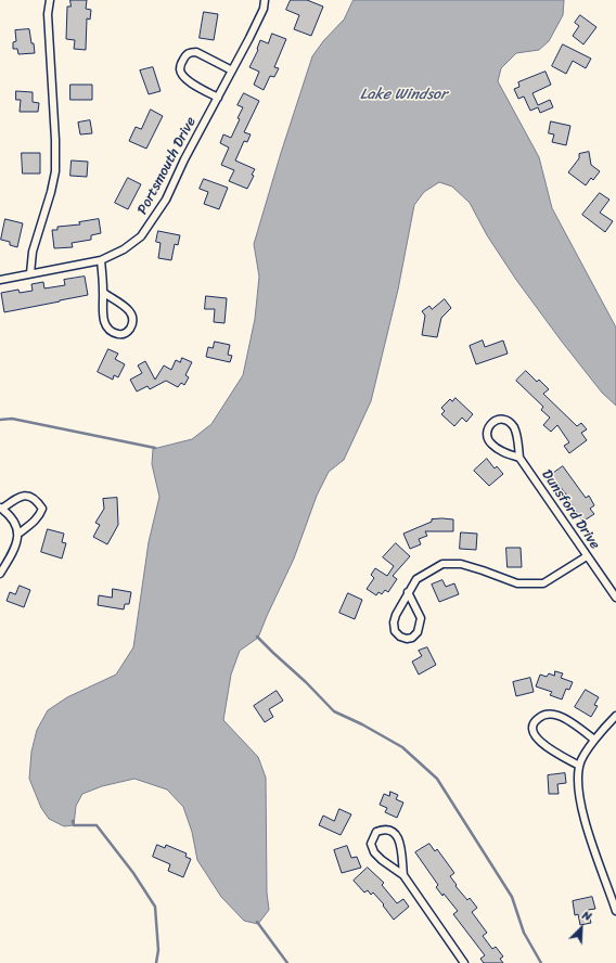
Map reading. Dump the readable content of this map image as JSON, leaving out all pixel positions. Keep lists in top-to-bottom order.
{
  "streets": {
    "street": ["Portsmouth Drive", "Dunsford Drive"]
  },
  "water": ["Lake Windsor"],
  "north": "top right"
}
